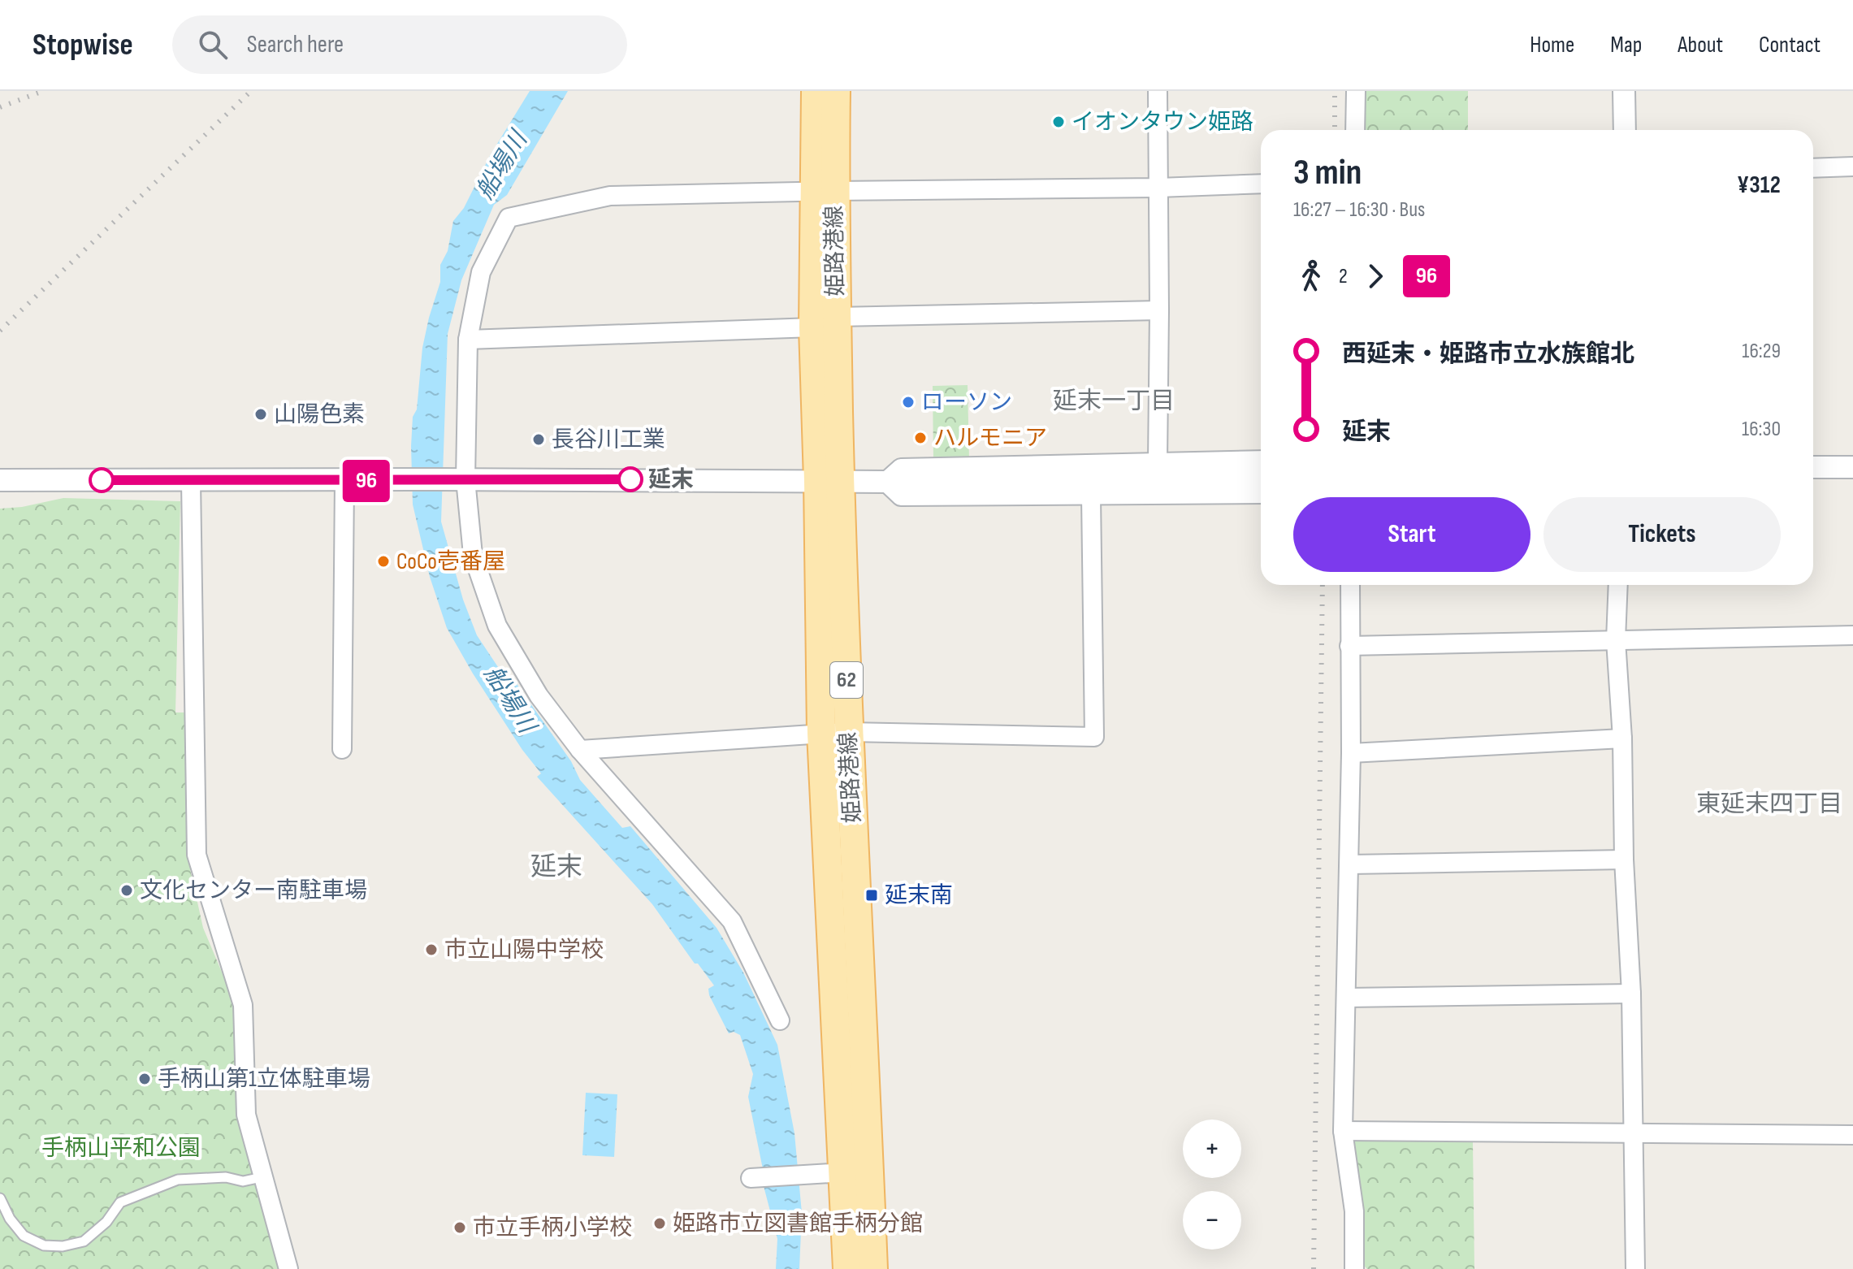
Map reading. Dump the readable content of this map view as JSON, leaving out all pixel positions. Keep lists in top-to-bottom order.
{
  "streets": {
    "main road": ["姫路港線", "62"]
  },
  "districts": ["延末一丁目", "東延末四丁目", "延末"],
  "water": ["船場川"],
  "parks": ["手柄山平和公園"],
  "places": {
    "other": [
      "イオンタウン姫路",
      "ローソン",
      "山陽色素",
      "ハルモニア",
      "長谷川工業",
      "延末",
      "CoCo壱番屋",
      "文化センター南駐車場",
      "市立山陽中学校",
      "手柄山第1立体駐車場",
      "姫路市立図書館手柄分館",
      "市立手柄小学校"
    ],
    "transit": ["延末南"]
  },
  "lines": ["bus line 96"],
  "page": {
    "header": "Stopwise",
    "search": "Search here",
    "nav": [
      "Home",
      "Map",
      "About",
      "Contact"
    ],
    "on_map": "96",
    "heading": ["3 min", "16:27 – 16:30 · Bus", "¥312"],
    "legs": ["2", "96"],
    "list": [
      {
        "name": "西延末・姫路市立水族館北",
        "value": "16:29"
      },
      {
        "name": "延末",
        "value": "16:30"
      }
    ],
    "buttons": ["Start", "Tickets"],
    "map_buttons": ["+", "−"]
  }
}
